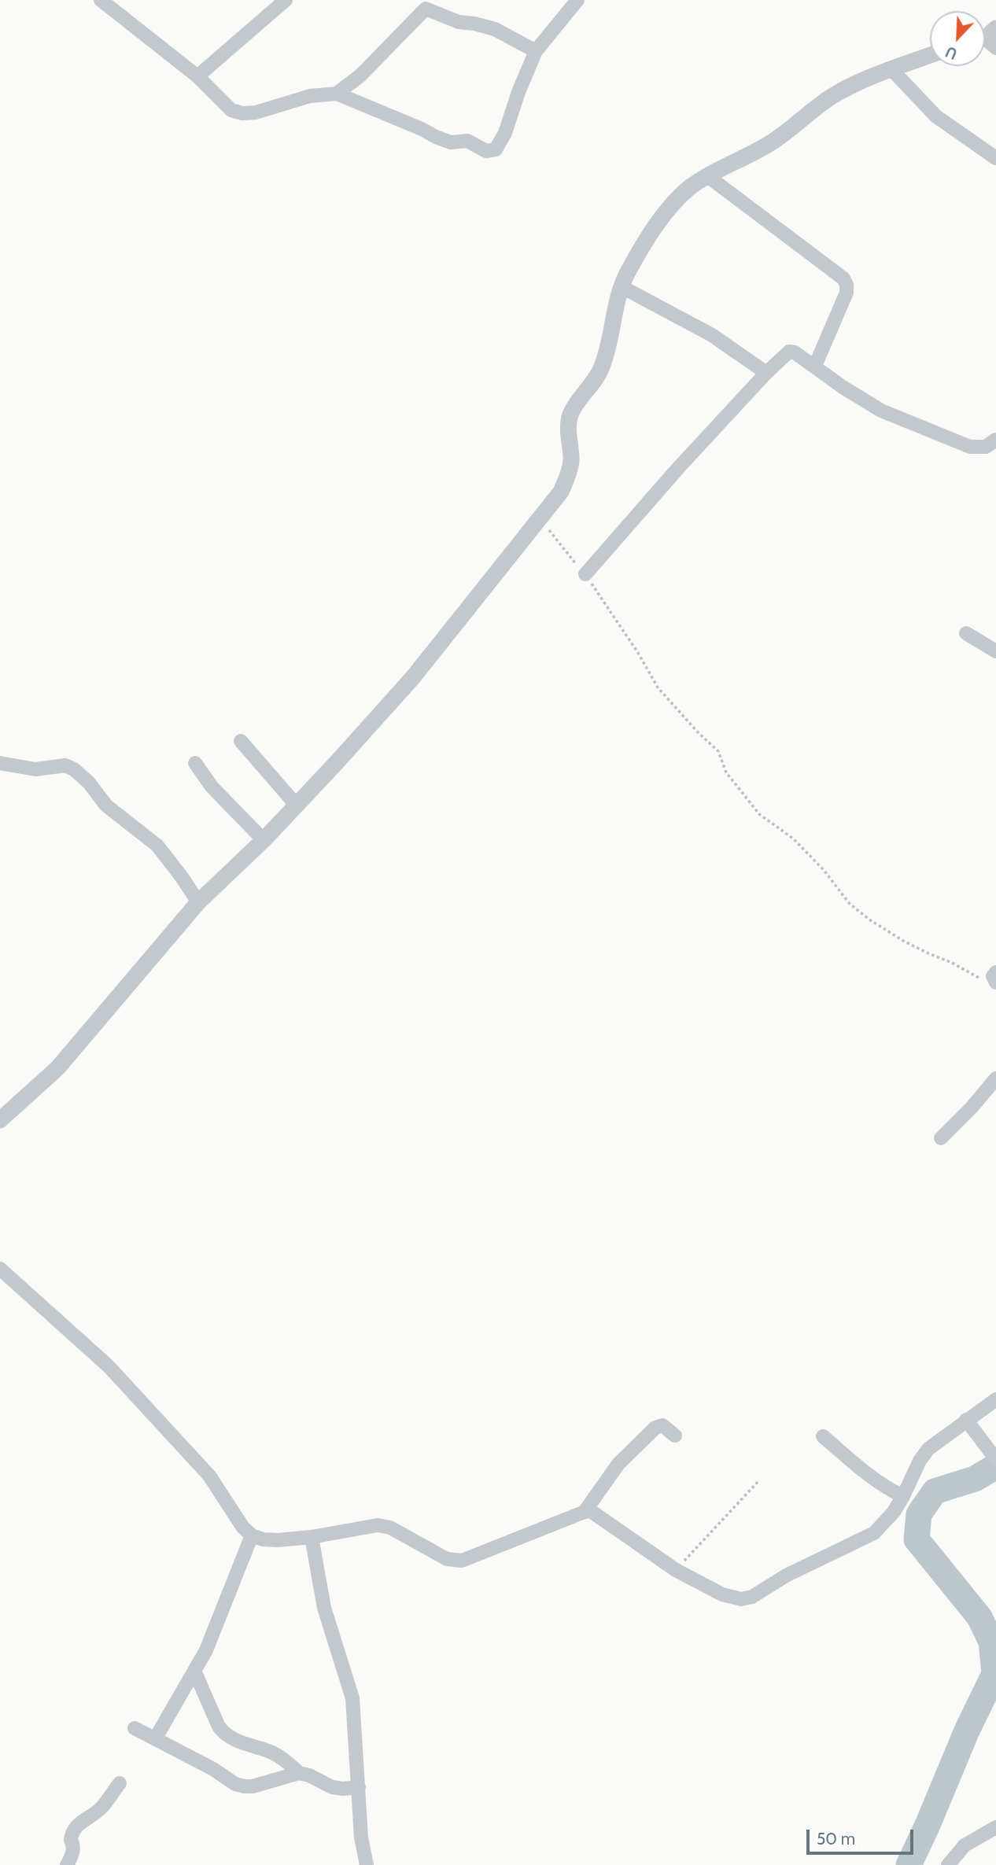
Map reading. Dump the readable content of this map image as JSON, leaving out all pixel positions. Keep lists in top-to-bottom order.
{
  "scale_bar": "50 m",
  "north": "bottom left"
}
